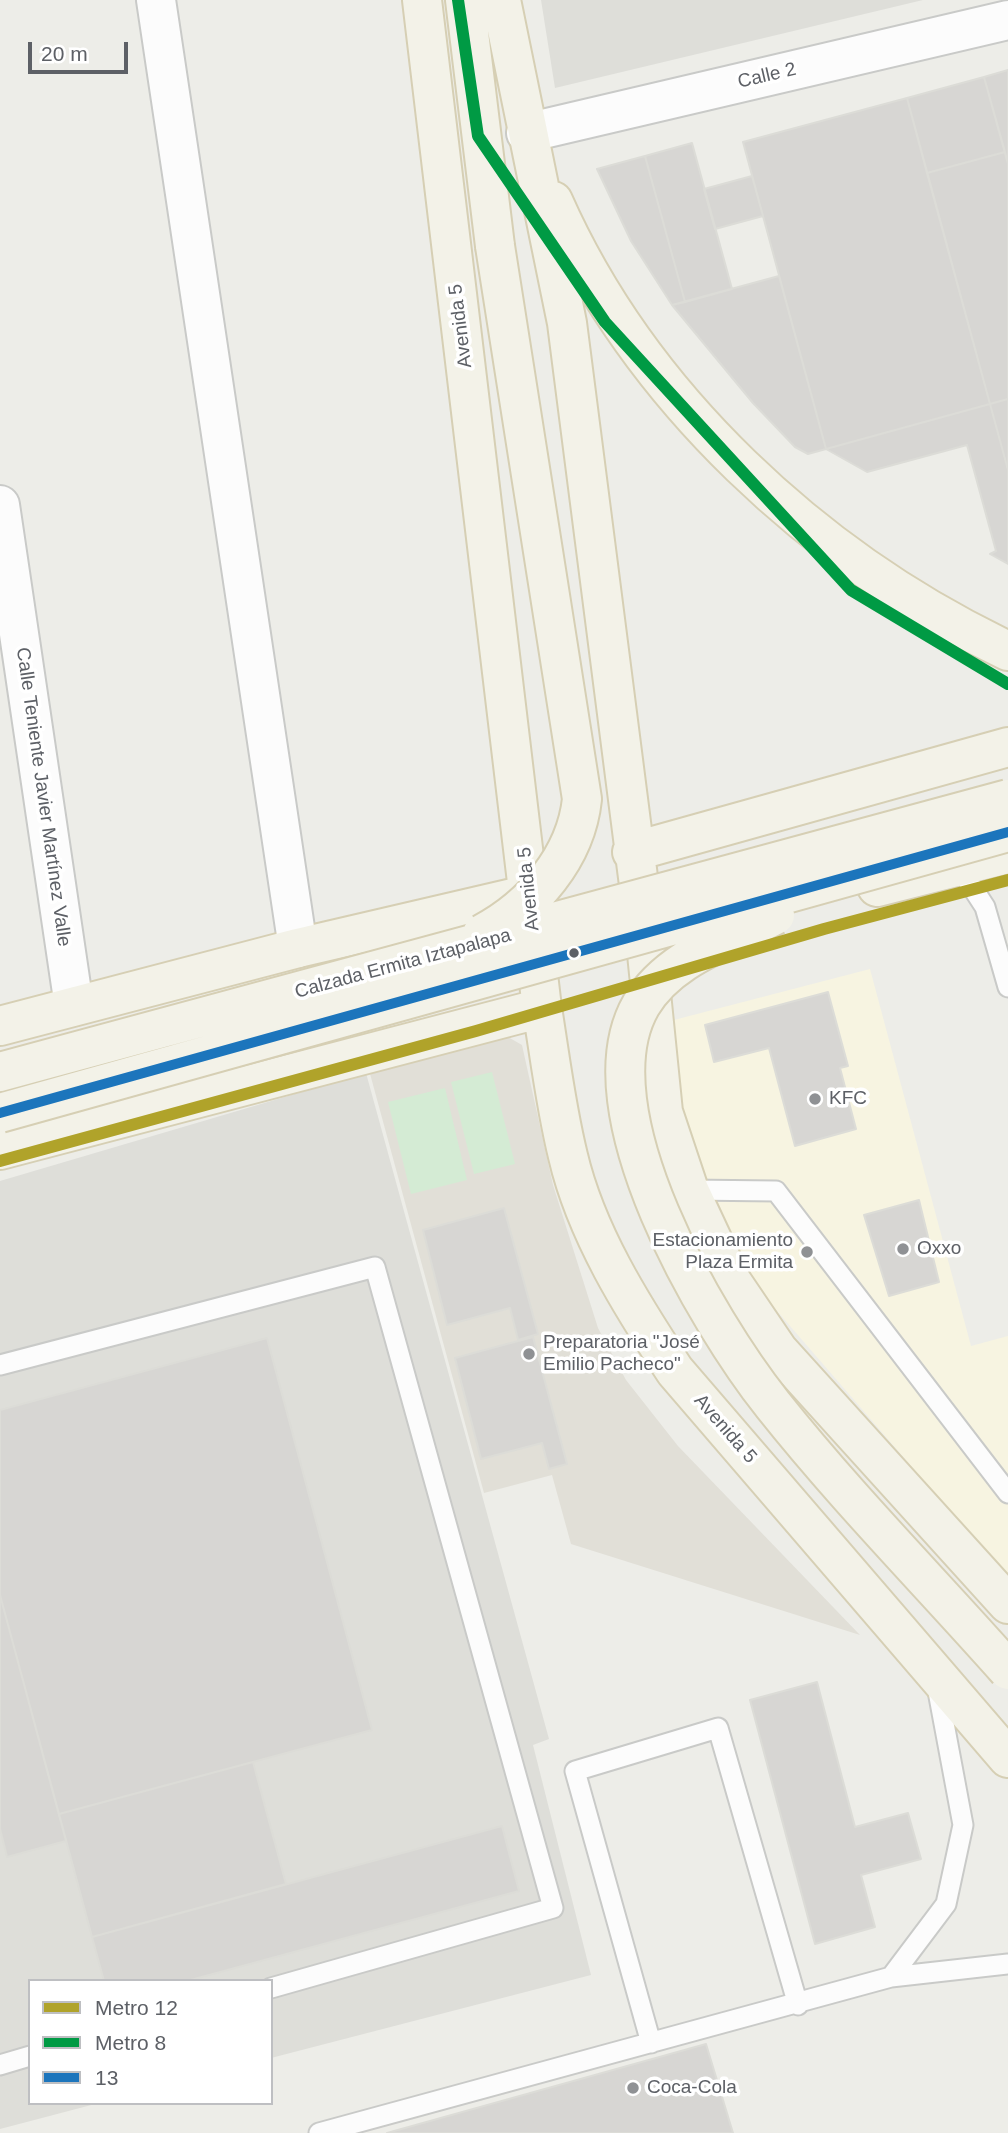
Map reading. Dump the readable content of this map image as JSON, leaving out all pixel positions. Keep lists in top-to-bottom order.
{
  "streets": {
    "main road": ["Avenida 5", "Calzada Ermita Iztapalapa"],
    "street": ["Calle 2", "Calle Teniente Javier Martínez Valle"]
  },
  "crossings": [
    ["Avenida 5", "Calzada Ermita Iztapalapa"],
    ["Calle Teniente Javier Martínez Valle", "Calzada Ermita Iztapalapa"]
  ],
  "places": [
    "KFC",
    "Oxxo",
    "Estacionamiento Plaza Ermita",
    "Preparatoria \"José Emilio Pacheco\"",
    "Coca-Cola"
  ],
  "lines": ["metro line 8", "transit line 13", "metro line 12"],
  "legend": ["Metro 12", "Metro 8", "13"],
  "scale_bar": "20 m"
}
